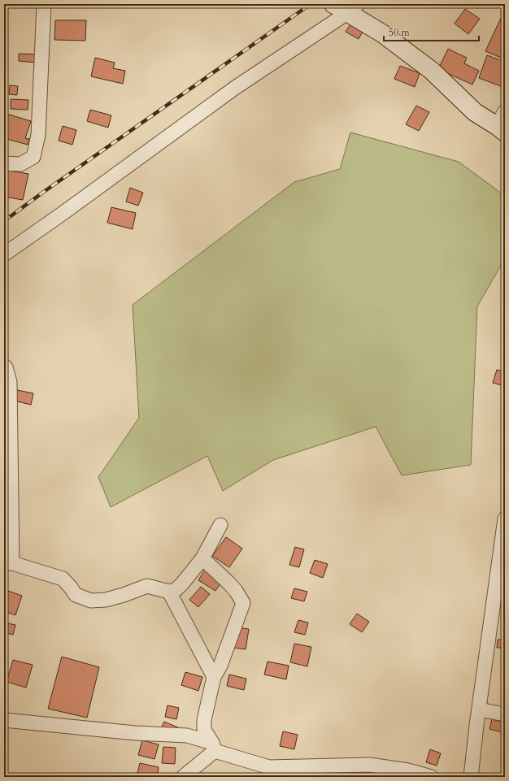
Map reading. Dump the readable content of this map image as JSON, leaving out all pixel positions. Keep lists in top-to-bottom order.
{
  "scale_bar": "50 m"
}
